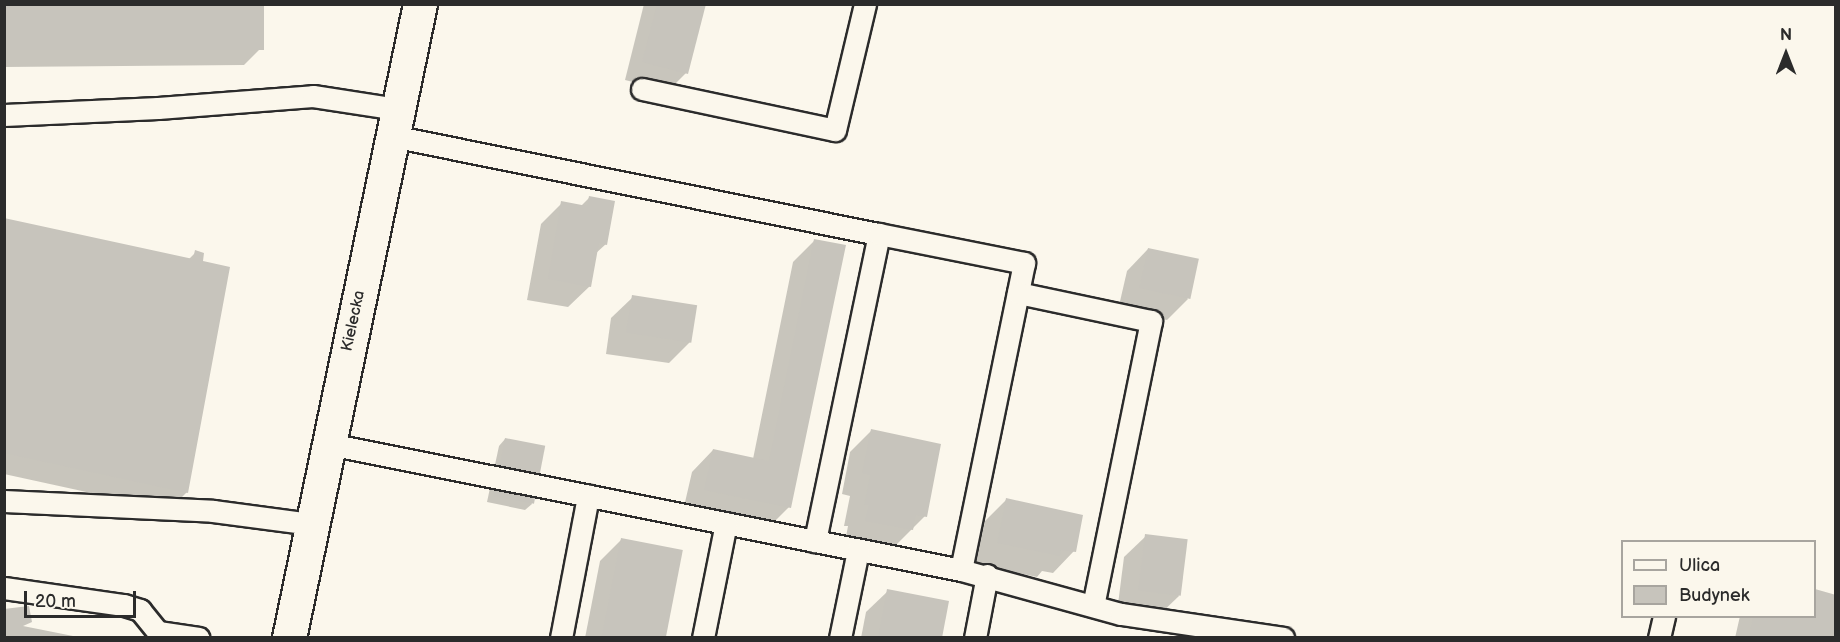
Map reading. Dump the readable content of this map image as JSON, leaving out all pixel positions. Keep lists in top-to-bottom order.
{
  "streets": {
    "street": ["Kielecka"]
  },
  "legend": ["Ulica", "Budynek"],
  "scale_bar": "20 m",
  "north": "top"
}
